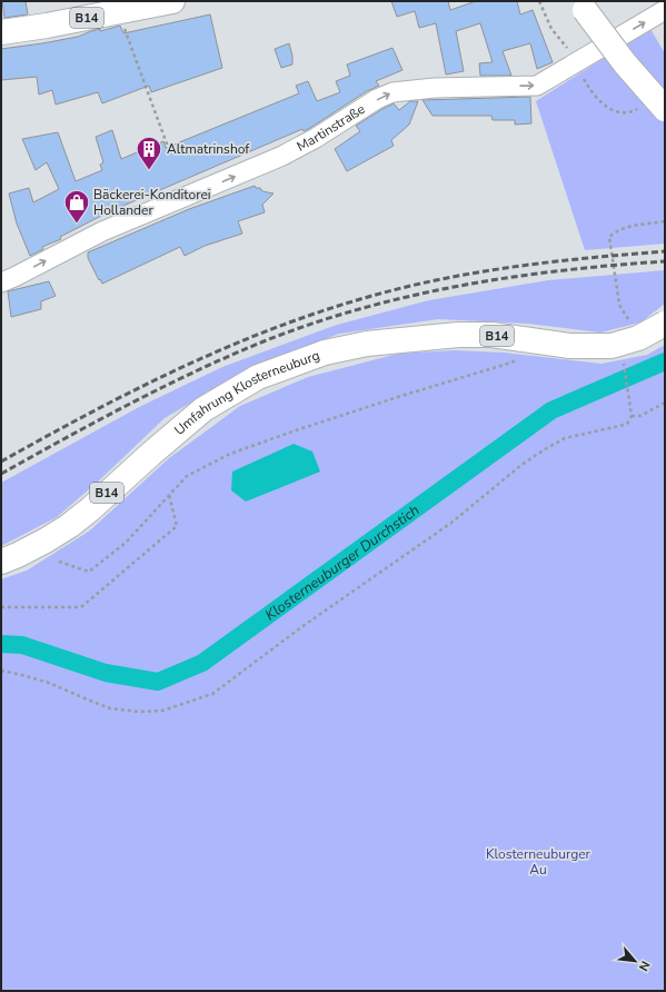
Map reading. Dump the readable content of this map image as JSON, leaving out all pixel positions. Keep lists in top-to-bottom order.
{
  "streets": {
    "main road": ["B14", "Umfahrung Klosterneuburg"],
    "street": ["Martinstraße"]
  },
  "one_way": ["Martinstraße"],
  "water": ["Klosterneuburger Durchstich"],
  "parks": ["Klosterneuburger Au"],
  "places": {
    "building": ["Altmatrinshof"],
    "shop": ["Bäckerei-Konditorei Hollander"]
  },
  "north": "bottom right"
}
